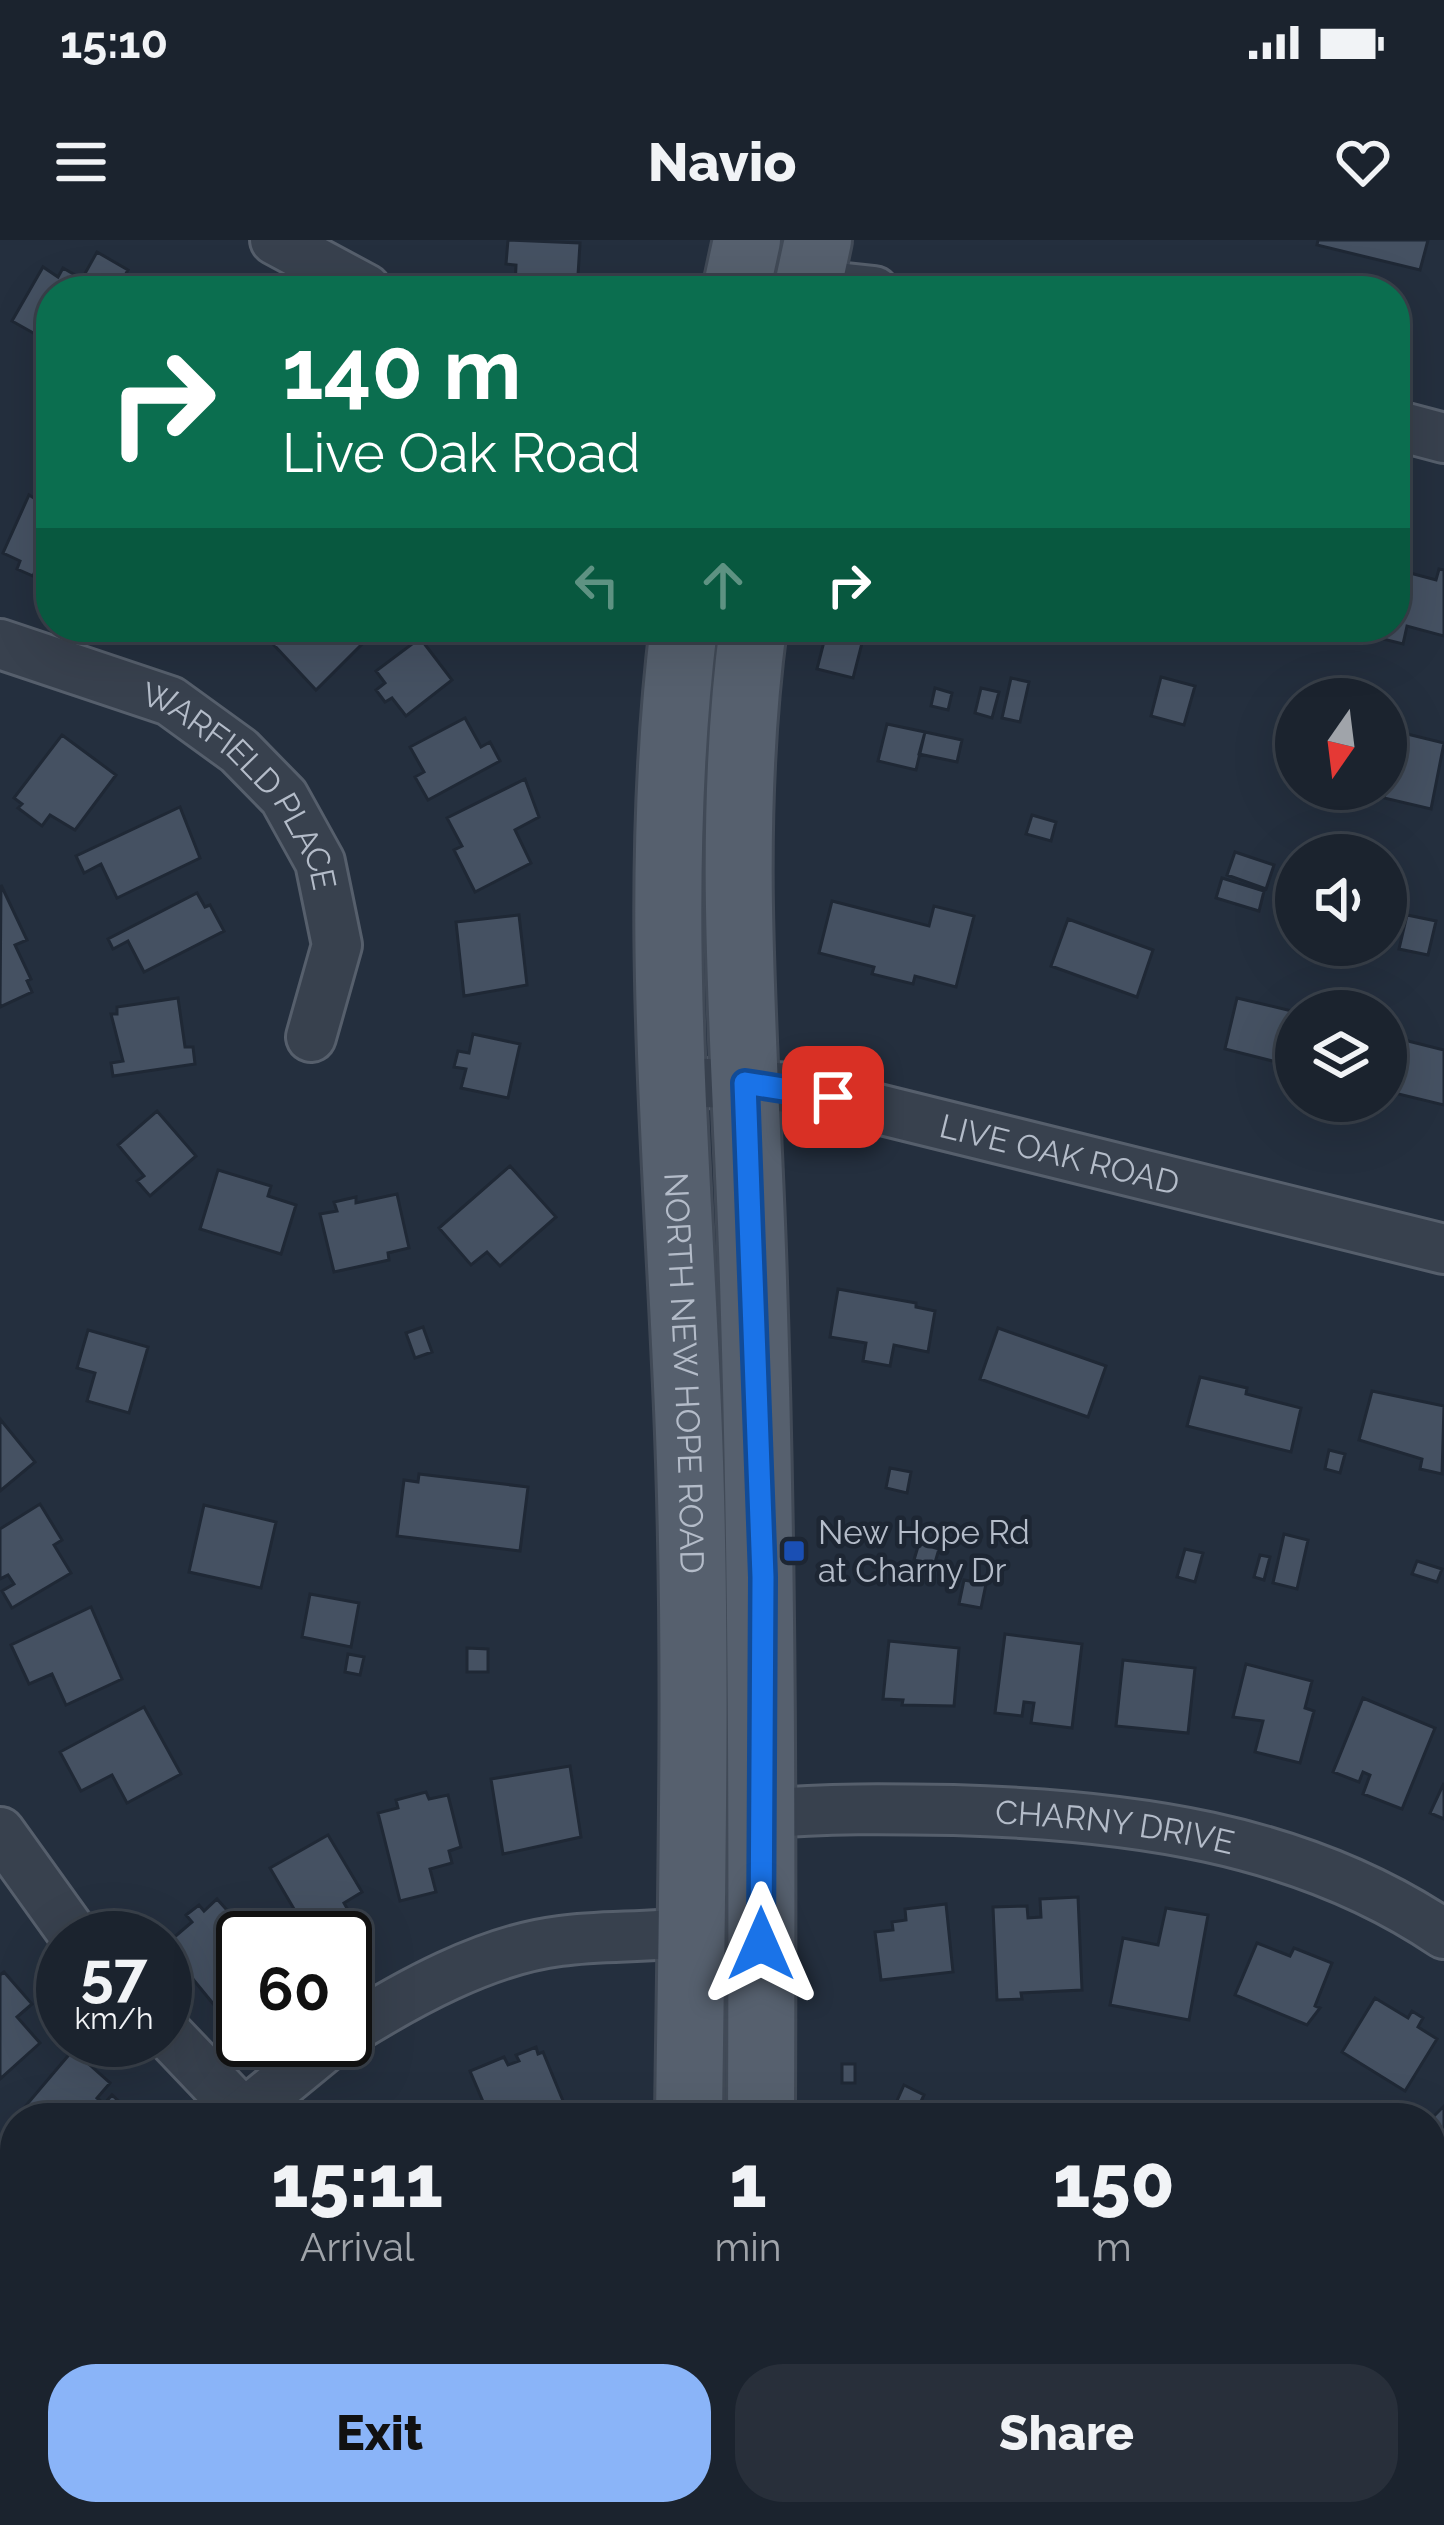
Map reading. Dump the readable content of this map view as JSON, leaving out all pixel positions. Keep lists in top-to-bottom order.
{
  "streets": {
    "main road": ["NORTH NEW HOPE ROAD"],
    "street": ["WARFIELD PLACE", "LIVE OAK ROAD", "CHARNY DRIVE"]
  },
  "crossings": [
    ["LIVE OAK ROAD", "NORTH NEW HOPE ROAD"]
  ],
  "places": {
    "transit": ["New Hope Rd at Charny Dr"]
  },
  "north": "bottom",
  "page": {
    "status": "15:10",
    "header": "Navio",
    "turn": ["140 m", "Live Oak Road"],
    "speed": "57 km/h",
    "limit": "60",
    "eta": [
      "15:11",
      "Arrival",
      "1",
      "min",
      "150",
      "m"
    ],
    "buttons": ["Exit", "Share"]
  }
}
